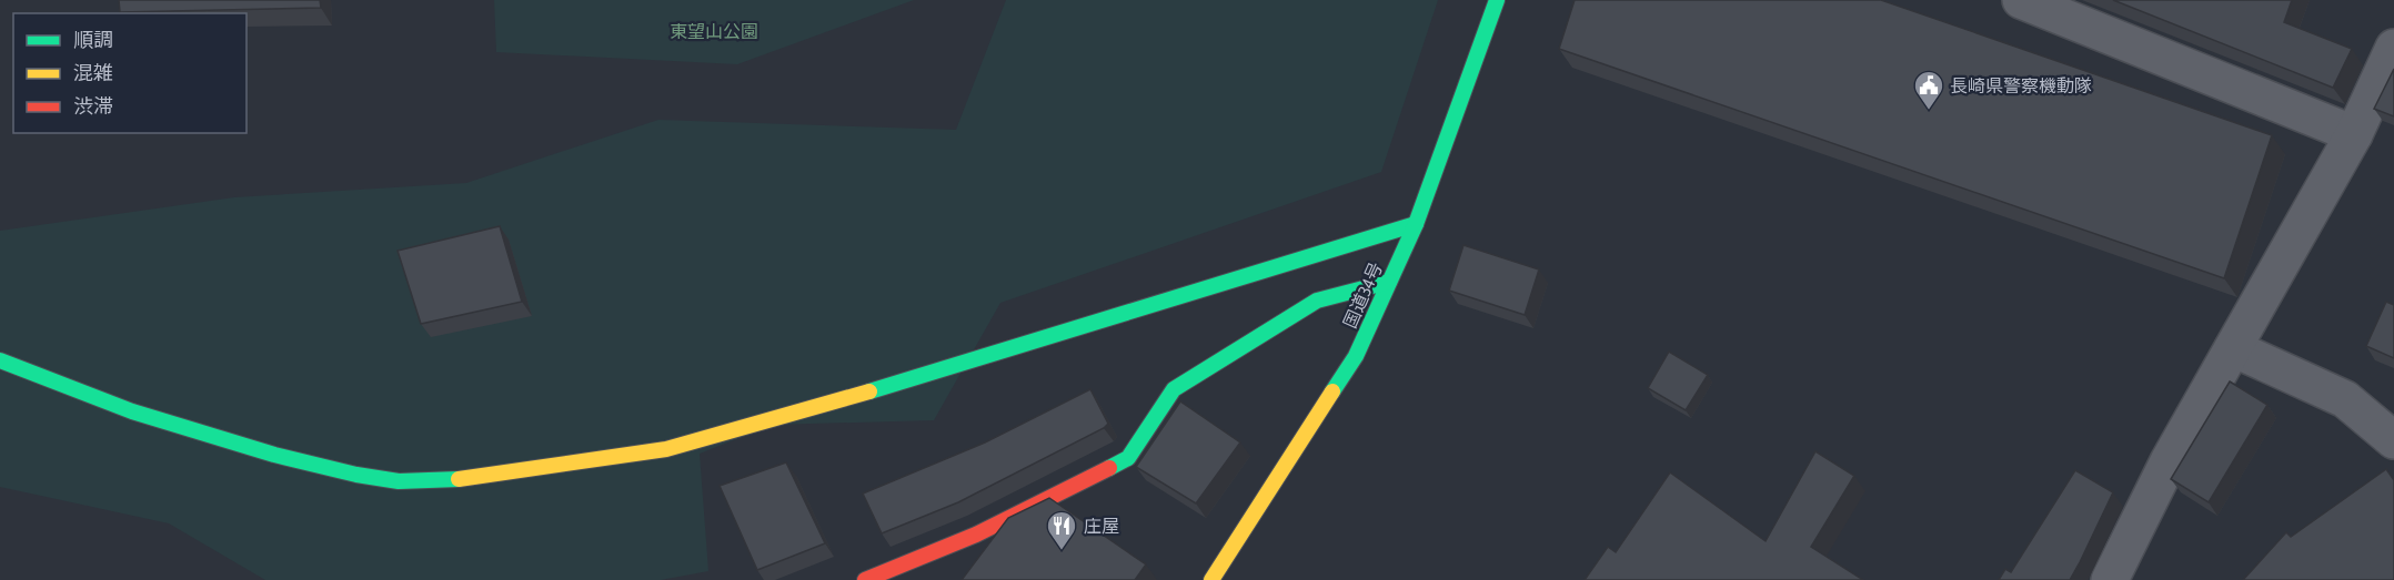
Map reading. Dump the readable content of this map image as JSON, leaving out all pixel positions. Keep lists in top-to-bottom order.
{
  "streets": {
    "main road": ["国道34号"]
  },
  "parks": ["東望山公園"],
  "places": {
    "public building": ["長崎県警察機動隊"],
    "restaurant": ["庄屋"]
  },
  "legend": ["順調", "混雑", "渋滞"]
}
